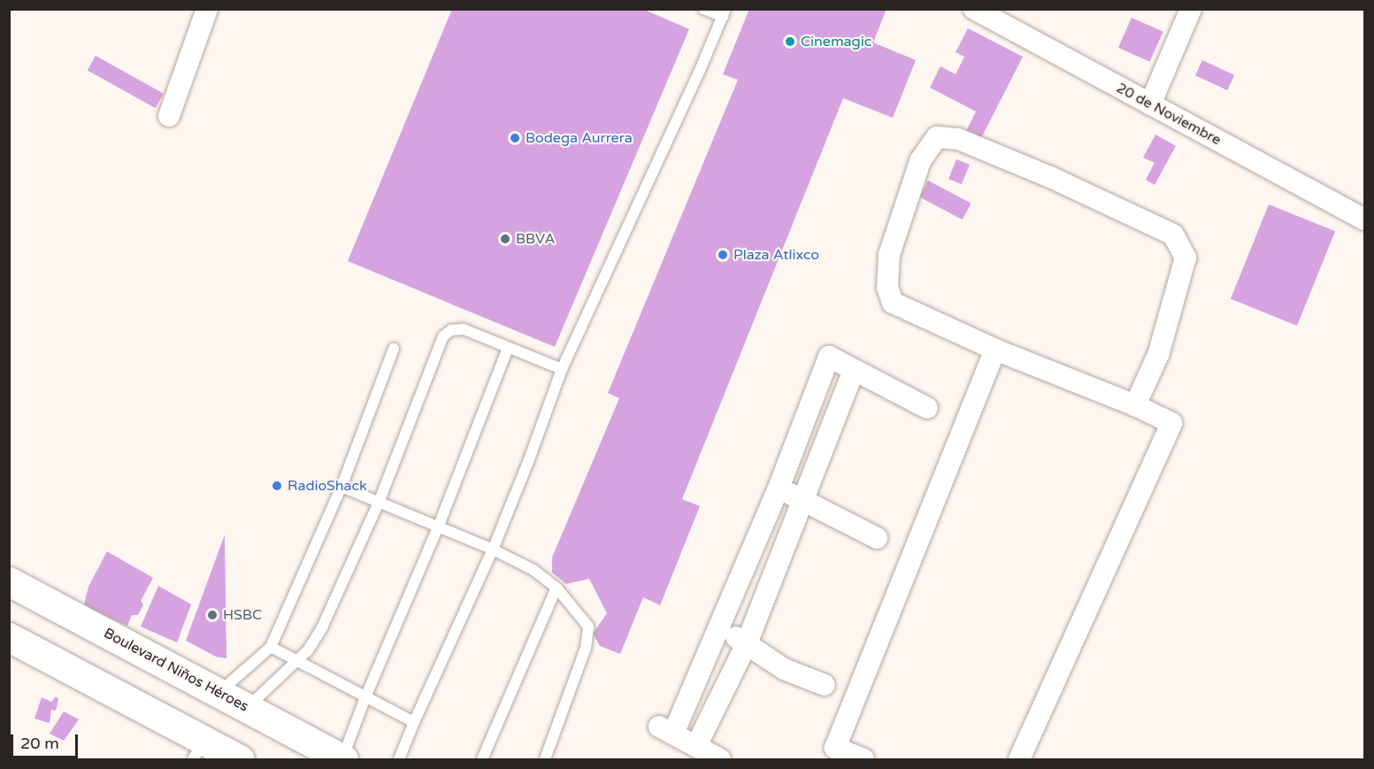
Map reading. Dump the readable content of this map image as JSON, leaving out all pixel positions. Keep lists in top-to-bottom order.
{
  "streets": {
    "main road": ["Boulevard Niños Héroes"],
    "street": ["20 de Noviembre"]
  },
  "places": [
    "Cinemagic",
    "Bodega Aurrera",
    "BBVA",
    "Plaza Atlixco",
    "RadioShack",
    "HSBC"
  ],
  "scale_bar": "20 m"
}
